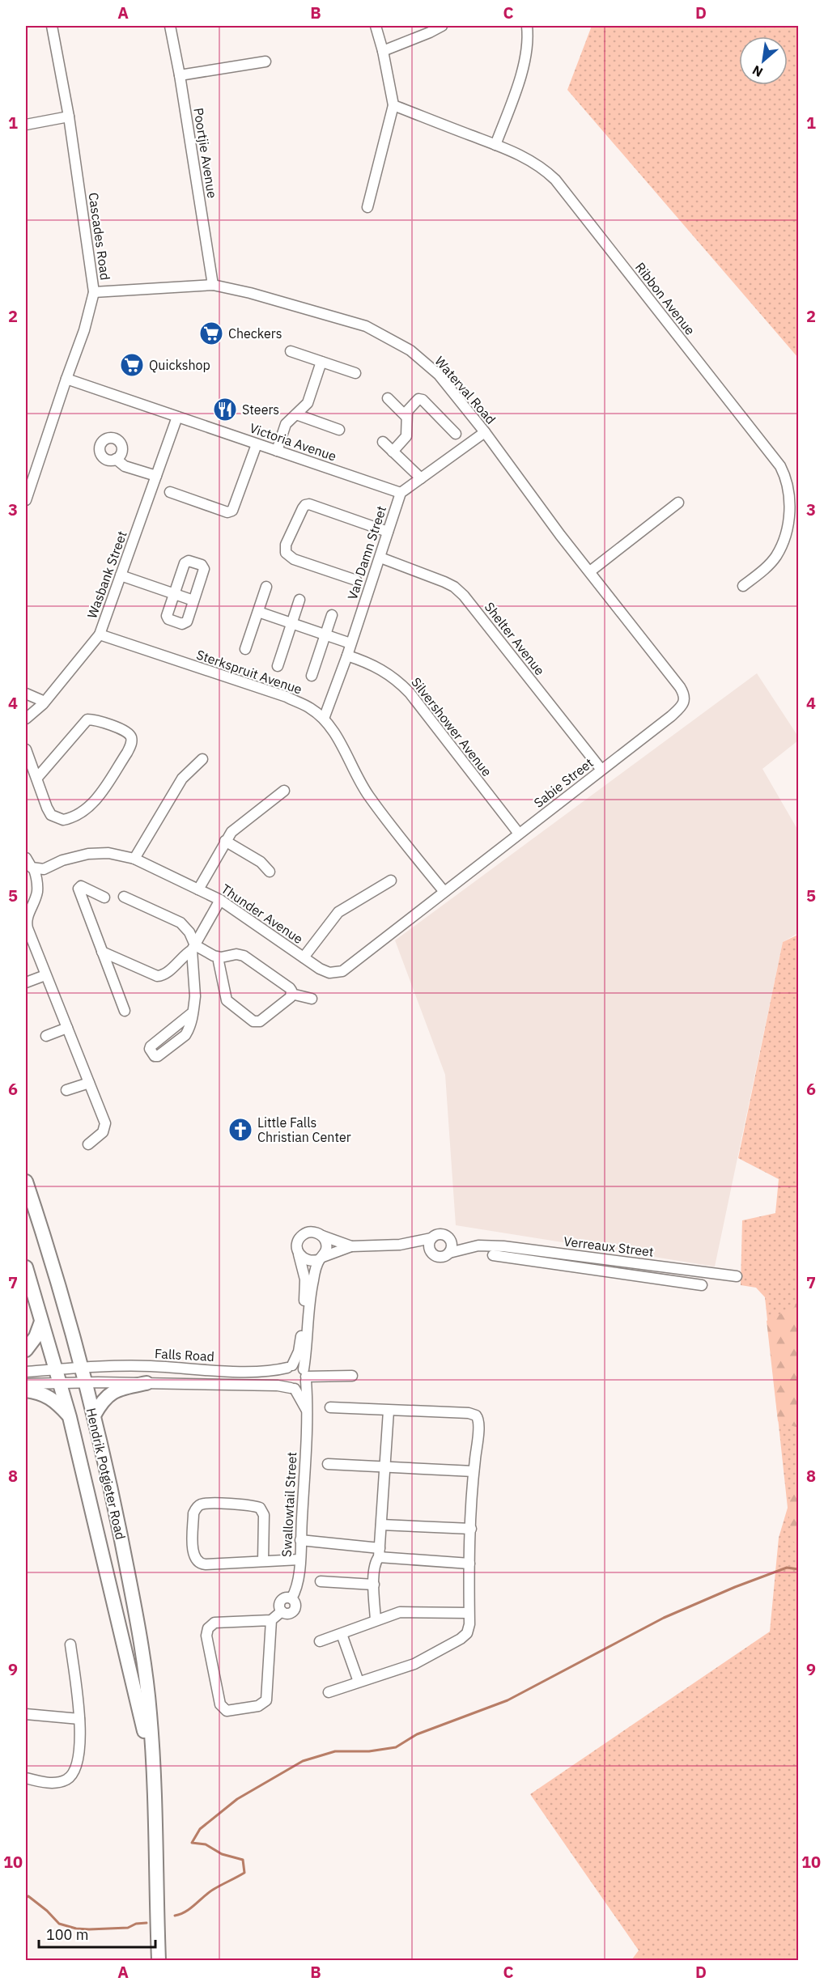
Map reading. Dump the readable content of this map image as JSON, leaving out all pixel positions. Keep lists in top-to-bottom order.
{
  "streets": {
    "main road": ["Hendrik Potgieter Road"],
    "street": [
      "Poortjie Avenue",
      "Cascades Road",
      "Ribbon Avenue",
      "Waterval Road",
      "Victoria Avenue",
      "Van Damn Street",
      "Wasbank Street",
      "Shelter Avenue",
      "Sterkspruit Avenue",
      "Silvershower Avenue",
      "Sabie Street",
      "Thunder Avenue",
      "Verreaux Street",
      "Falls Road",
      "Swallowtail Street"
    ]
  },
  "crossings": [
    ["Poortjie Avenue", "Waterval Road"],
    ["Cascades Road", "Waterval Road"],
    ["Cascades Road", "Victoria Avenue"],
    ["Waterval Road", "Van Damn Street"],
    ["Waterval Road", "Sabie Street"],
    ["Victoria Avenue", "Van Damn Street"],
    ["Victoria Avenue", "Wasbank Street"],
    ["Van Damn Street", "Shelter Avenue"],
    ["Van Damn Street", "Sterkspruit Avenue"],
    ["Van Damn Street", "Silvershower Avenue"],
    ["Wasbank Street", "Sterkspruit Avenue"],
    ["Shelter Avenue", "Sabie Street"],
    ["Sterkspruit Avenue", "Sabie Street"],
    ["Sterkspruit Avenue", "Thunder Avenue"],
    ["Silvershower Avenue", "Sabie Street"],
    ["Sabie Street", "Thunder Avenue"],
    ["Falls Road", "Hendrik Potgieter Road"],
    ["Falls Road", "Swallowtail Street"]
  ],
  "places": {
    "supermarket": ["Checkers", "Quickshop"],
    "restaurant": ["Steers"],
    "church": ["Little Falls Christian Center"]
  },
  "scale_bar": "100 m",
  "north": "bottom left",
  "grid": {
    "columns": [
      "A",
      "B",
      "C",
      "D"
    ],
    "rows": [
      "1",
      "2",
      "3",
      "4",
      "5",
      "6",
      "7",
      "8",
      "9",
      "10"
    ]
  }
}
